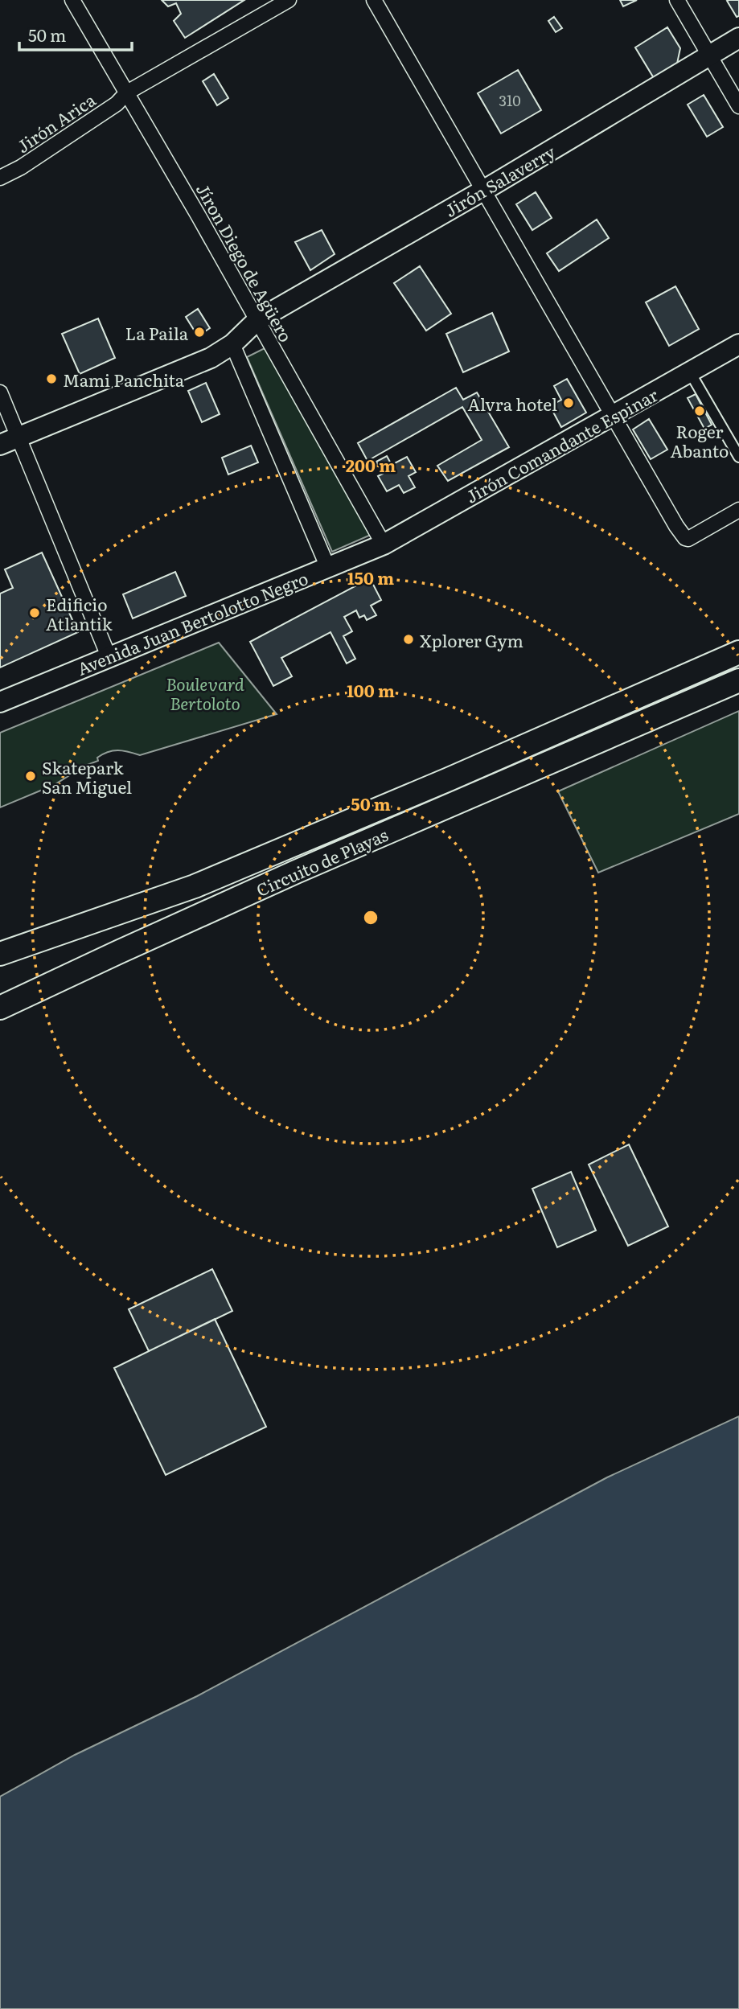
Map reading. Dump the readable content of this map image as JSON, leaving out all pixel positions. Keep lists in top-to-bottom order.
{
  "streets": {
    "highway": ["Circuito de Playas"],
    "main road": ["Jirón Salaverry", "Jirón Comandante Espinar", "Avenida Juan Bertolotto Negro"],
    "street": ["Jirón Arica", "Jíron Diego de Agüero"]
  },
  "crossings": [
    ["Jirón Arica", "Jíron Diego de Agüero"],
    ["Jirón Salaverry", "Jíron Diego de Agüero"],
    ["Jíron Diego de Agüero", "Jirón Comandante Espinar"],
    ["Jíron Diego de Agüero", "Avenida Juan Bertolotto Negro"],
    ["Jirón Comandante Espinar", "Avenida Juan Bertolotto Negro"]
  ],
  "parks": ["Boulevard Bertoloto"],
  "places": [
    "La Paila",
    "Mami Panchita",
    "Alvra hotel",
    "Roger Abanto",
    "Edificio Atlantik",
    "Xplorer Gym",
    "Skatepark San Miguel"
  ],
  "house_numbers": ["310"],
  "scale_bar": "50 m",
  "rings": [
    "200 m",
    "150 m",
    "100 m",
    "50 m"
  ]
}
